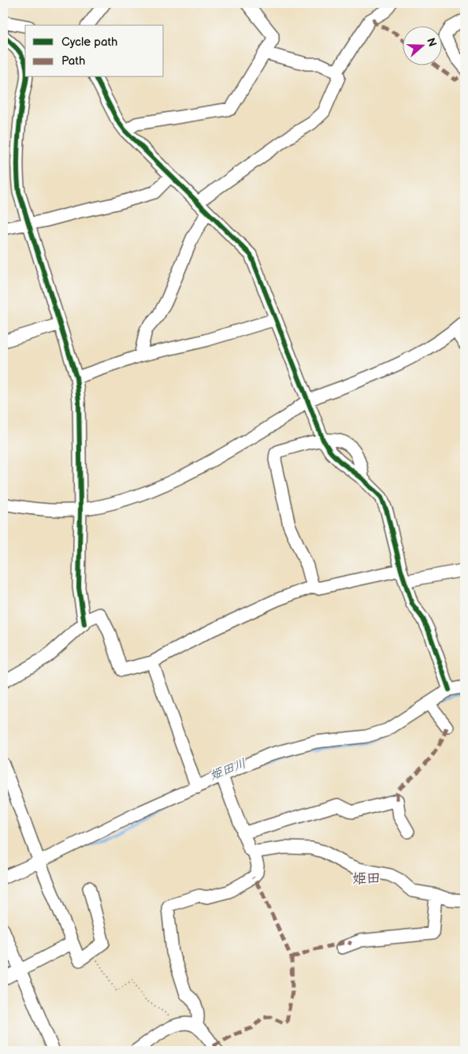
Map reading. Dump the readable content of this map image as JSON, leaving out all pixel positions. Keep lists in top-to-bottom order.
{
  "districts": ["姫田"],
  "water": ["姫田川"],
  "legend": ["Cycle path", "Path"],
  "north": "right"
}
